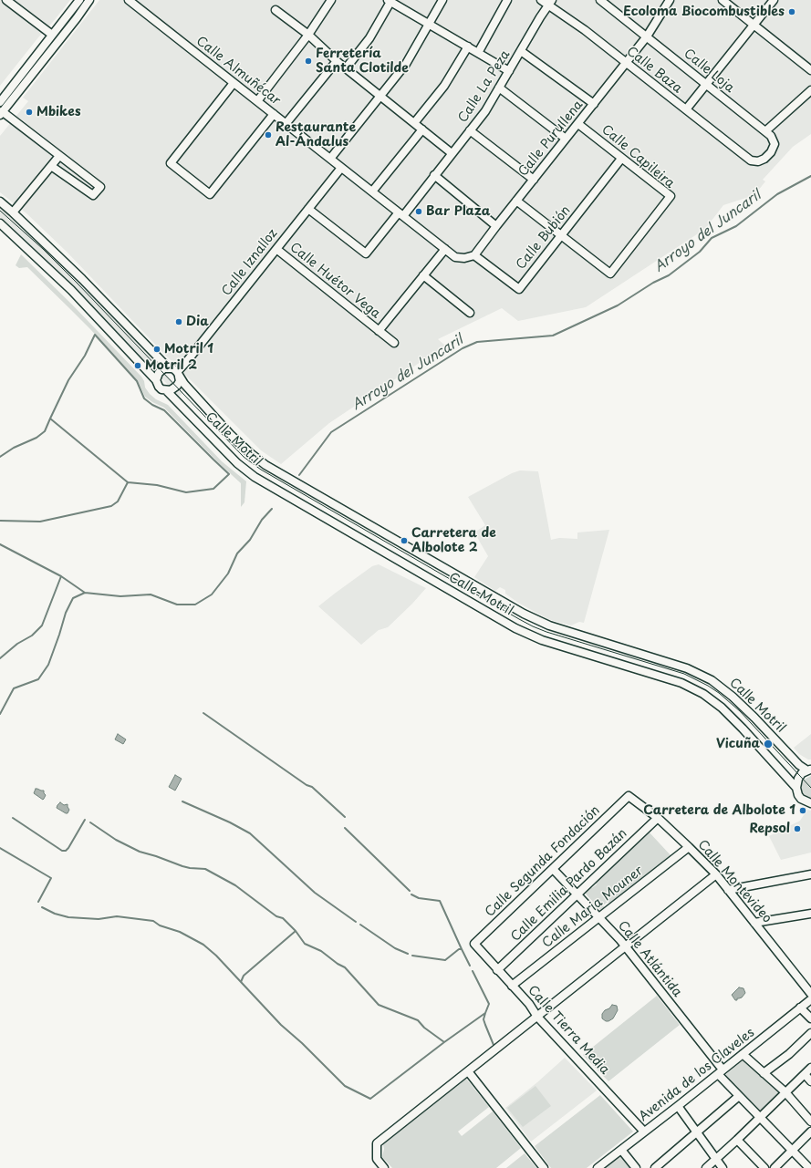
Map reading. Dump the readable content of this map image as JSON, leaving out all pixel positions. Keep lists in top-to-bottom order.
{
  "streets": {
    "street": [
      "Calle Baza",
      "Calle Almuñécar",
      "Calle Loja",
      "Calle La Peza",
      "Calle Purullena",
      "Calle Capileira",
      "Calle Bubión",
      "Calle Iznalloz",
      "Calle Huétor Vega",
      "Calle Motril",
      "Calle Segunda Fondación",
      "Calle Montevideo",
      "Calle Emilia Pardo Bazán",
      "Calle Maria Mouner",
      "Calle Atlántida",
      "Calle Tierra Media",
      "Avenida de los Claveles"
    ]
  },
  "crossings": [
    ["Calle Baza", "Calle Loja"],
    ["Calle Baza", "Calle La Peza"],
    ["Calle Baza", "Calle Purullena"],
    ["Calle Almuñécar", "Calle La Peza"],
    ["Calle Almuñécar", "Calle Purullena"],
    ["Calle Almuñécar", "Calle Bubión"],
    ["Calle Almuñécar", "Calle Iznalloz"],
    ["Calle Almuñécar", "Calle Huétor Vega"],
    ["Calle Loja", "Calle Purullena"],
    ["Calle La Peza", "Calle Iznalloz"],
    ["Calle Purullena", "Calle Capileira"],
    ["Calle Purullena", "Calle Bubión"],
    ["Calle Capileira", "Calle Bubión"],
    ["Calle Iznalloz", "Calle Huétor Vega"],
    ["Calle Iznalloz", "Calle Motril"],
    ["Calle Segunda Fondación", "Calle Montevideo"],
    ["Calle Segunda Fondación", "Calle Atlántida"],
    ["Calle Segunda Fondación", "Calle Tierra Media"],
    ["Calle Montevideo", "Calle Emilia Pardo Bazán"],
    ["Calle Montevideo", "Calle Maria Mouner"],
    ["Calle Emilia Pardo Bazán", "Calle Atlántida"],
    ["Calle Emilia Pardo Bazán", "Calle Tierra Media"],
    ["Calle Maria Mouner", "Calle Atlántida"],
    ["Calle Maria Mouner", "Calle Tierra Media"],
    ["Calle Atlántida", "Avenida de los Claveles"],
    ["Calle Tierra Media", "Avenida de los Claveles"]
  ],
  "water": ["Arroyo del Juncaril"],
  "places": [
    "Ecoloma Biocombustibles",
    "Ferretería Santa Clotilde",
    "Mbikes",
    "Restaurante Al-Ándalus",
    "Bar Plaza",
    "Dia",
    "Motril 1",
    "Motril 2",
    "Carretera de Albolote 2",
    "Vicuña",
    "Carretera de Albolote 1",
    "Repsol"
  ]
}
